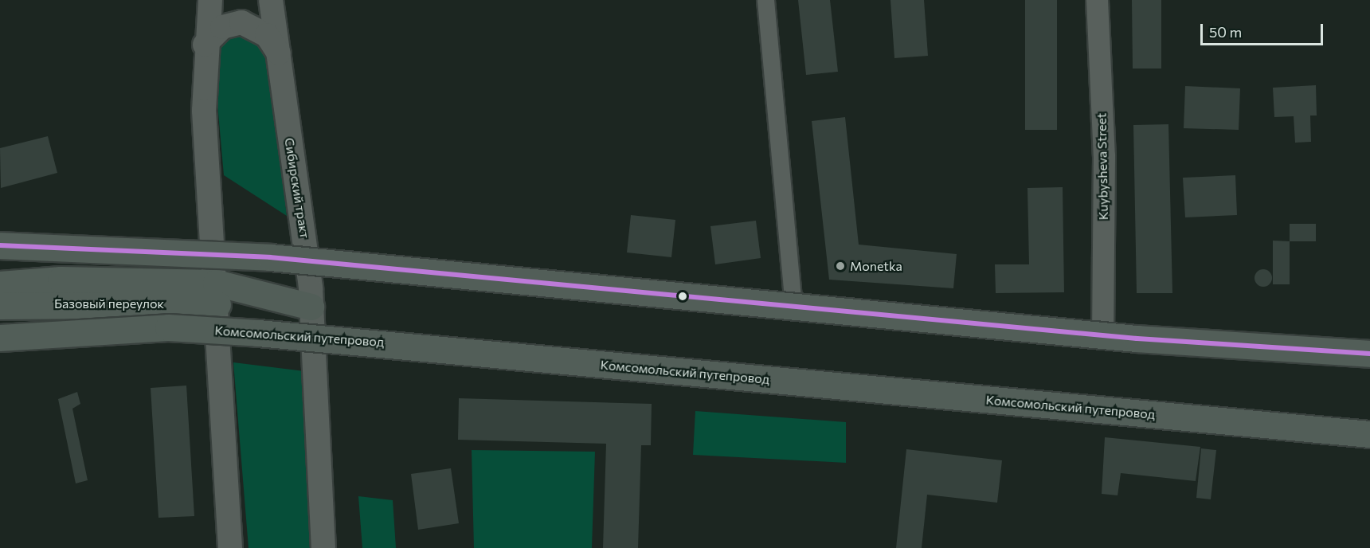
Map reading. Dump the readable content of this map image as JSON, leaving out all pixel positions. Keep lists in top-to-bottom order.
{
  "streets": {
    "main road": ["Сибирский тракт", "Базовый переулок", "Комсомольский путепровод"],
    "street": ["Kuybysheva Street"]
  },
  "places": ["Monetka"],
  "scale_bar": "50 m"
}
